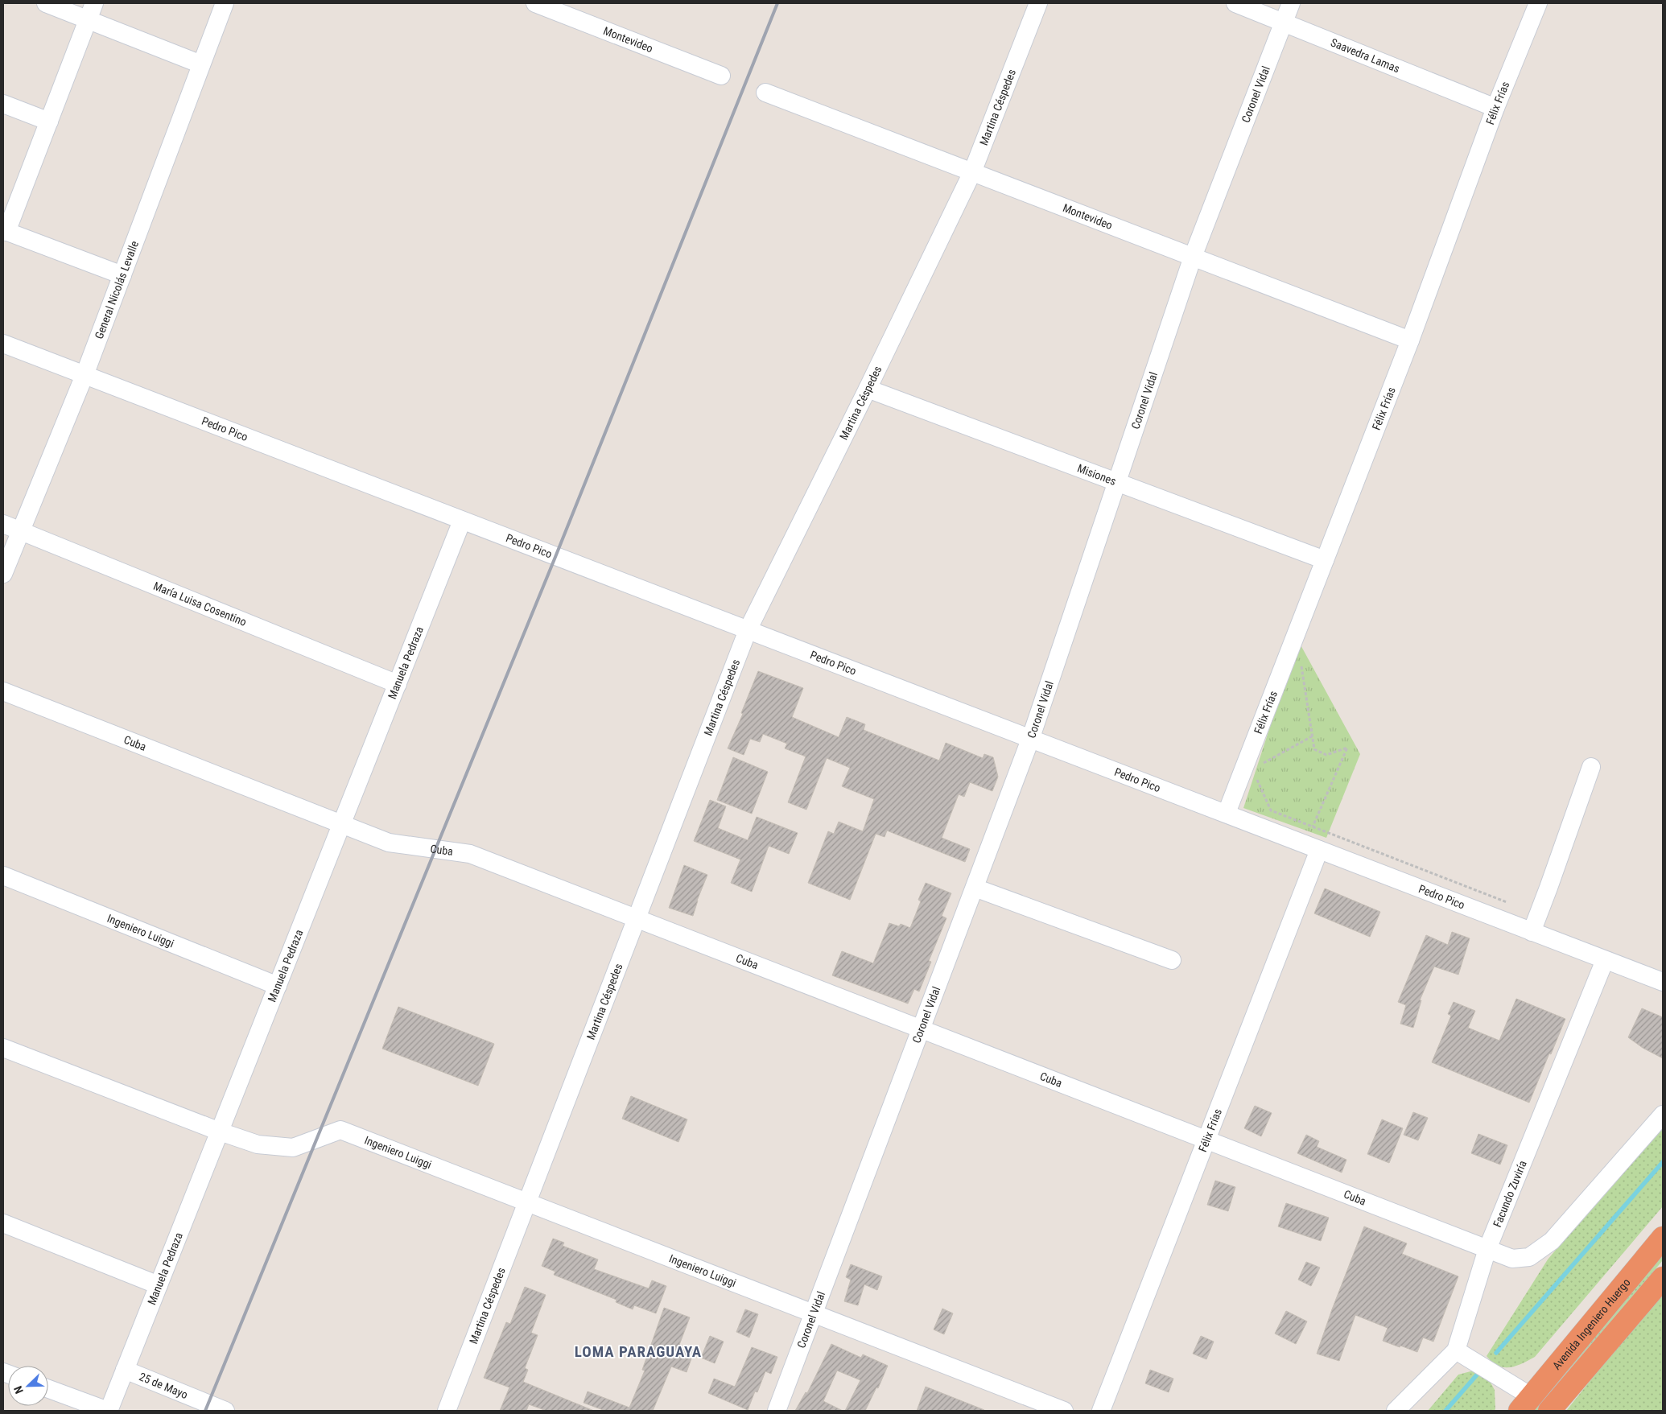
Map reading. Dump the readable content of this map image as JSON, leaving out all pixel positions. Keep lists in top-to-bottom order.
{
  "streets": {
    "highway": ["Avenida Ingeniero Huergo"],
    "street": [
      "Montevideo",
      "Saavedra Lamas",
      "Coronel Vidal",
      "Félix Frías",
      "Martina Céspedes",
      "General Nicolás Levalle",
      "Pedro Pico",
      "Misiones",
      "María Luisa Cosentino",
      "Manuela Pedraza",
      "Cuba",
      "Ingeniero Luiggi",
      "Facundo Zuviría",
      "25 de Mayo"
    ]
  },
  "crossings": [
    ["Montevideo", "Coronel Vidal"],
    ["Montevideo", "Félix Frías"],
    ["Montevideo", "Martina Céspedes"],
    ["Saavedra Lamas", "Coronel Vidal"],
    ["Saavedra Lamas", "Félix Frías"],
    ["Coronel Vidal", "Pedro Pico"],
    ["Coronel Vidal", "Misiones"],
    ["Coronel Vidal", "Cuba"],
    ["Coronel Vidal", "Ingeniero Luiggi"],
    ["Félix Frías", "Pedro Pico"],
    ["Félix Frías", "Misiones"],
    ["Félix Frías", "Cuba"],
    ["Martina Céspedes", "Pedro Pico"],
    ["Martina Céspedes", "Misiones"],
    ["Martina Céspedes", "Cuba"],
    ["Martina Céspedes", "Ingeniero Luiggi"],
    ["General Nicolás Levalle", "Pedro Pico"],
    ["General Nicolás Levalle", "María Luisa Cosentino"],
    ["Pedro Pico", "Manuela Pedraza"],
    ["Pedro Pico", "Facundo Zuviría"],
    ["María Luisa Cosentino", "Manuela Pedraza"],
    ["Manuela Pedraza", "Cuba"],
    ["Manuela Pedraza", "Ingeniero Luiggi"],
    ["Manuela Pedraza", "25 de Mayo"],
    ["Cuba", "Facundo Zuviría"]
  ],
  "districts": ["LOMA PARAGUAYA"],
  "north": "bottom left"
}
